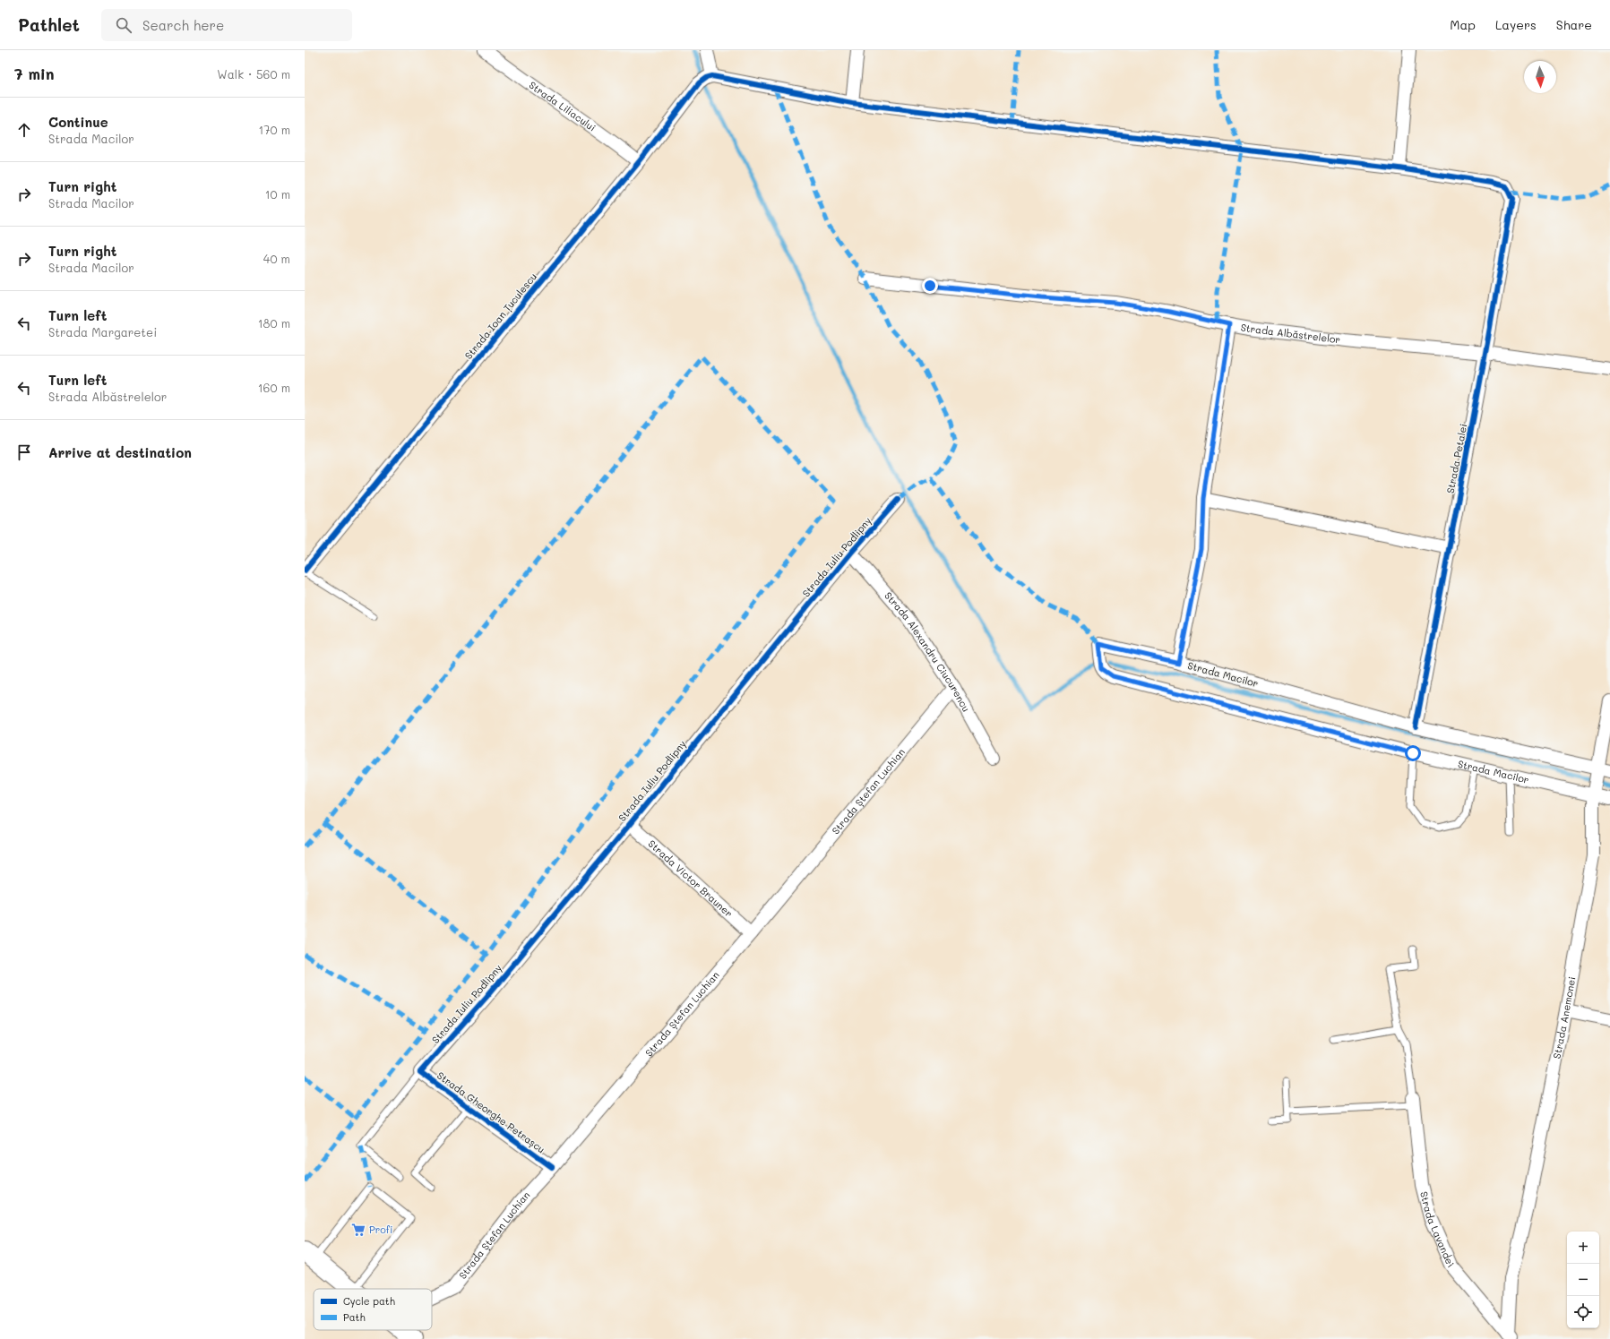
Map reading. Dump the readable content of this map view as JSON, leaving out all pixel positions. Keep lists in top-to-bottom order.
{
  "streets": {
    "street": [
      "Strada Liliacului",
      "Strada Ioan Țuculescu",
      "Strada Albăstrelelor",
      "Strada Petalei",
      "Strada Iuliu Podlipny",
      "Strada Alexandru Ciucurencu",
      "Strada Macilor",
      "Strada Ștefan Luchian",
      "Strada Victor Brauner",
      "Strada Anemonei",
      "Strada Gheorghe Petrașcu",
      "Strada Lavandei"
    ]
  },
  "crossings": [
    ["Strada Liliacului", "Strada Ioan Țuculescu"],
    ["Strada Albăstrelelor", "Strada Petalei"],
    ["Strada Petalei", "Strada Macilor"],
    ["Strada Iuliu Podlipny", "Strada Alexandru Ciucurencu"],
    ["Strada Iuliu Podlipny", "Strada Victor Brauner"],
    ["Strada Iuliu Podlipny", "Strada Gheorghe Petrașcu"],
    ["Strada Alexandru Ciucurencu", "Strada Ștefan Luchian"],
    ["Strada Macilor", "Strada Anemonei"],
    ["Strada Ștefan Luchian", "Strada Victor Brauner"],
    ["Strada Ștefan Luchian", "Strada Gheorghe Petrașcu"],
    ["Strada Anemonei", "Strada Lavandei"]
  ],
  "places": {
    "supermarket": ["Profi"]
  },
  "legend": ["Cycle path", "Path"],
  "north": "bottom",
  "page": {
    "header": "Pathlet",
    "search": "Search here",
    "nav": ["Map", "Layers", "Share"],
    "heading": ["7 min", "Walk · 560 m"],
    "list": [
      ["Continue", "Strada Macilor", "170 m"],
      ["Turn right", "Strada Macilor", "10 m"],
      ["Turn right", "Strada Macilor", "40 m"],
      ["Turn left", "Strada Margaretei", "180 m"],
      ["Turn left", "Strada Albăstrelelor", "160 m"],
      "Arrive at destination"
    ],
    "map_buttons": ["+", "−"]
  }
}
